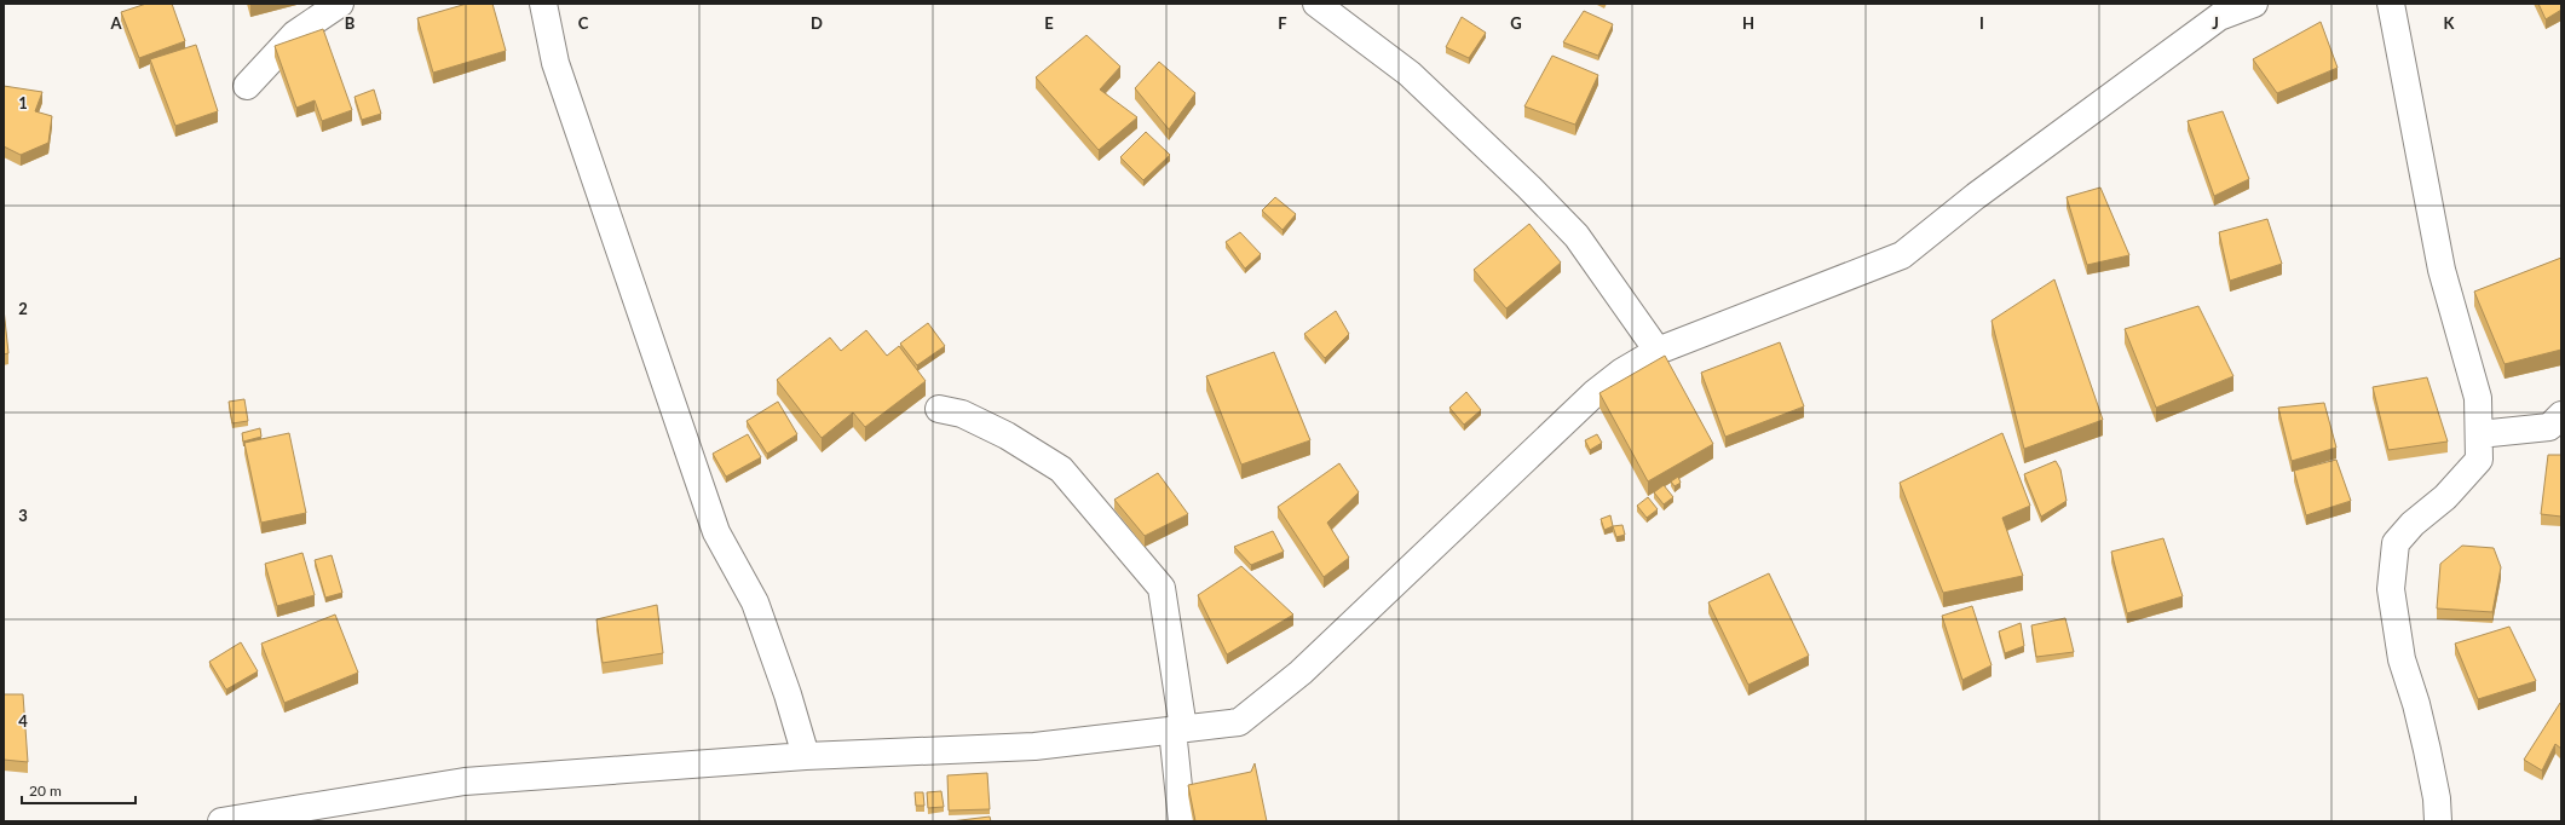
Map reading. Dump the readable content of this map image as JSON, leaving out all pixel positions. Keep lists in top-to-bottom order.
{
  "scale_bar": "20 m",
  "grid": {
    "columns": [
      "A",
      "B",
      "C",
      "D",
      "E",
      "F",
      "G",
      "H",
      "I",
      "J",
      "K"
    ],
    "rows": [
      "1",
      "2",
      "3",
      "4"
    ]
  }
}
